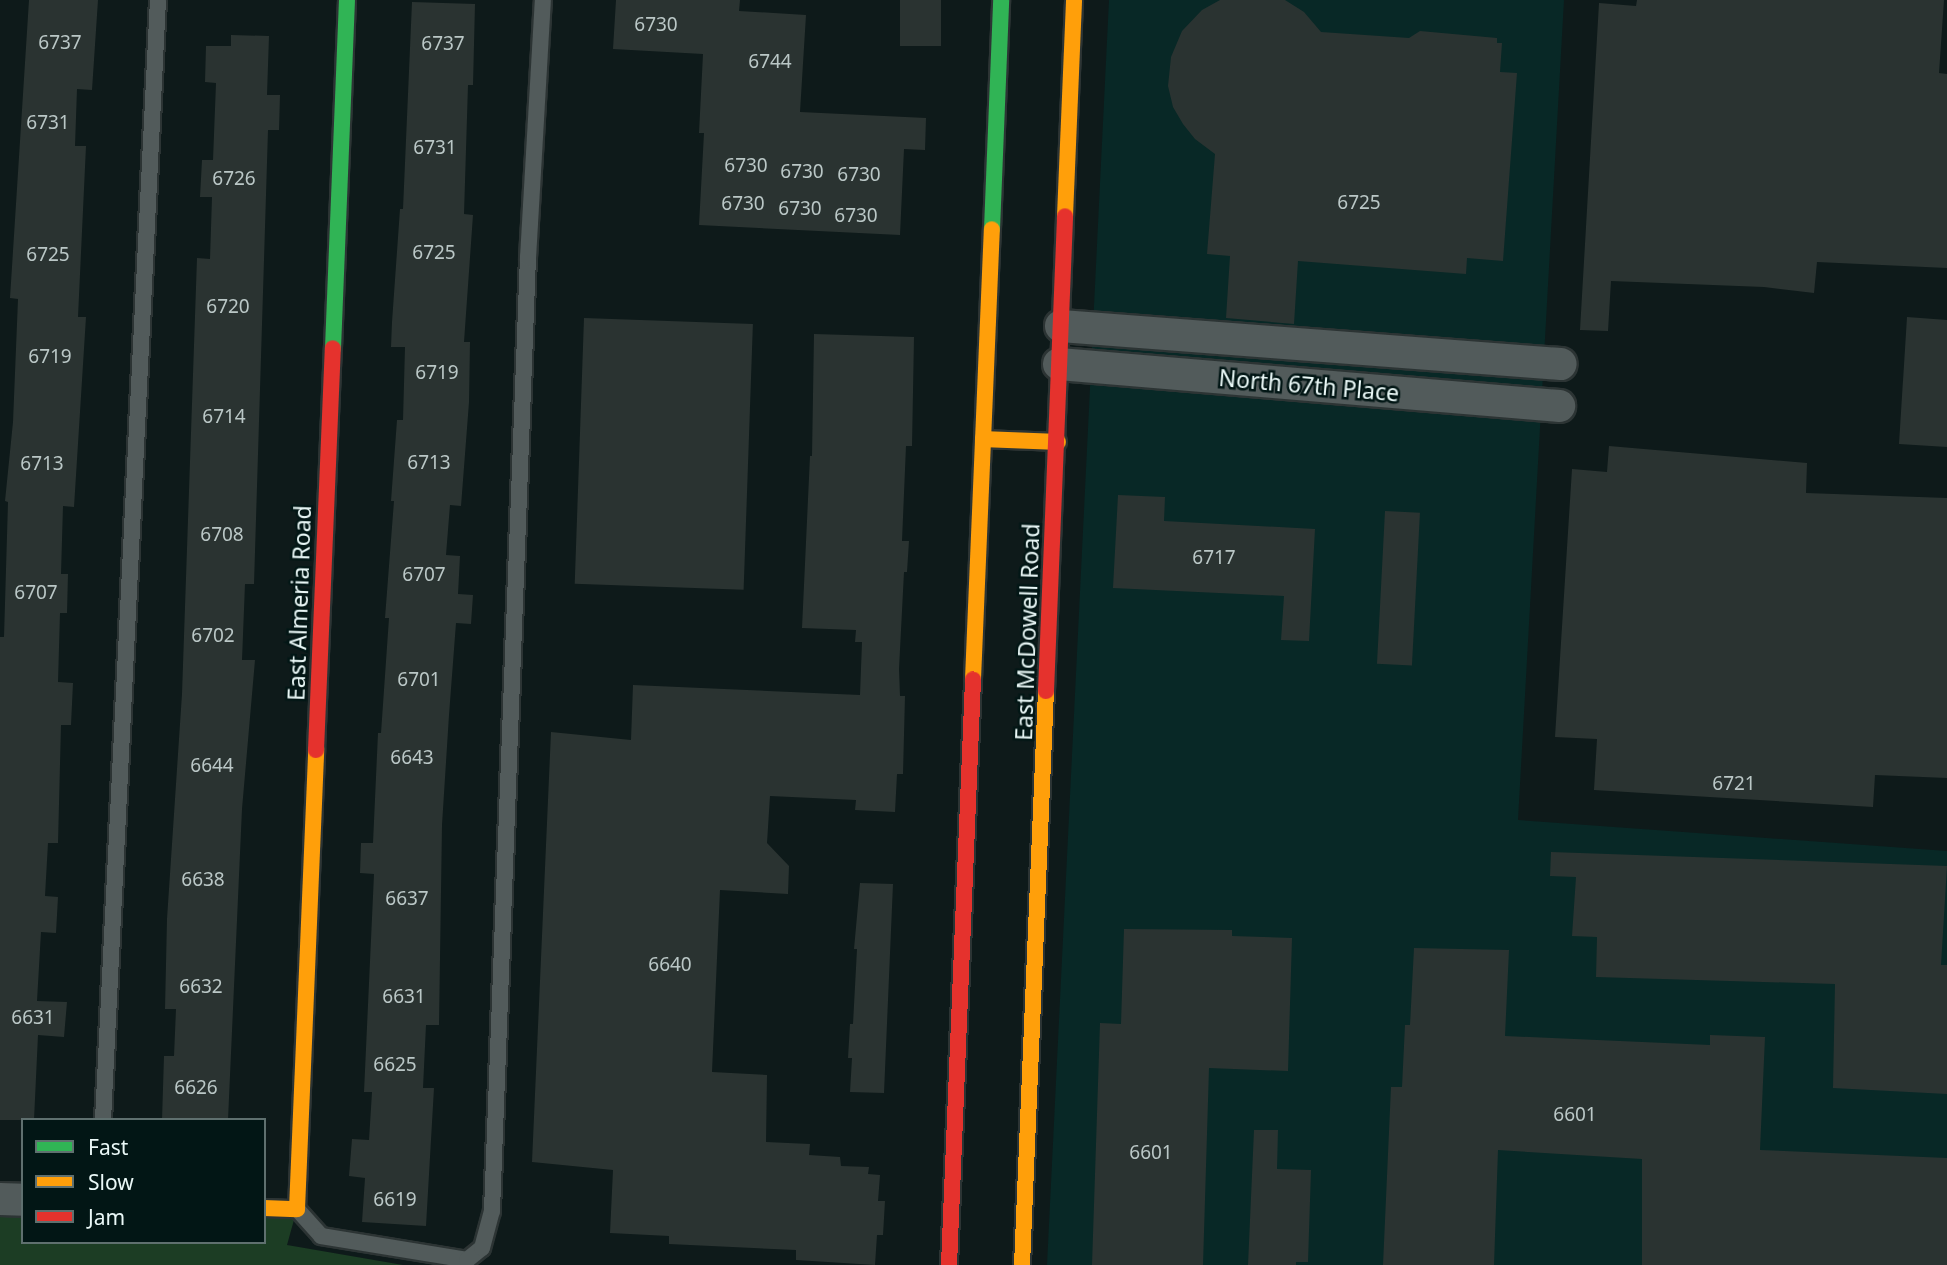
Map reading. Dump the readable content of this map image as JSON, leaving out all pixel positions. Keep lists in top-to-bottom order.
{
  "streets": {
    "main road": ["East Almeria Road", "East McDowell Road"],
    "street": ["North 67th Place"]
  },
  "crossings": [
    ["North 67th Place", "East McDowell Road"]
  ],
  "house_numbers": [
    "6730",
    "6737",
    "6737",
    "6744",
    "6731",
    "6731",
    "6730",
    "6730",
    "6730",
    "6726",
    "6725",
    "6730",
    "6730",
    "6730",
    "6725",
    "6725",
    "6720",
    "6719",
    "6719",
    "6714",
    "6713",
    "6713",
    "6708",
    "6717",
    "6707",
    "6707",
    "6702",
    "6701",
    "6643",
    "6644",
    "6721",
    "6638",
    "6637",
    "6640",
    "6632",
    "6631",
    "6631",
    "6625",
    "6626",
    "6601",
    "6601",
    "6619"
  ],
  "legend": ["Fast", "Slow", "Jam"]
}
